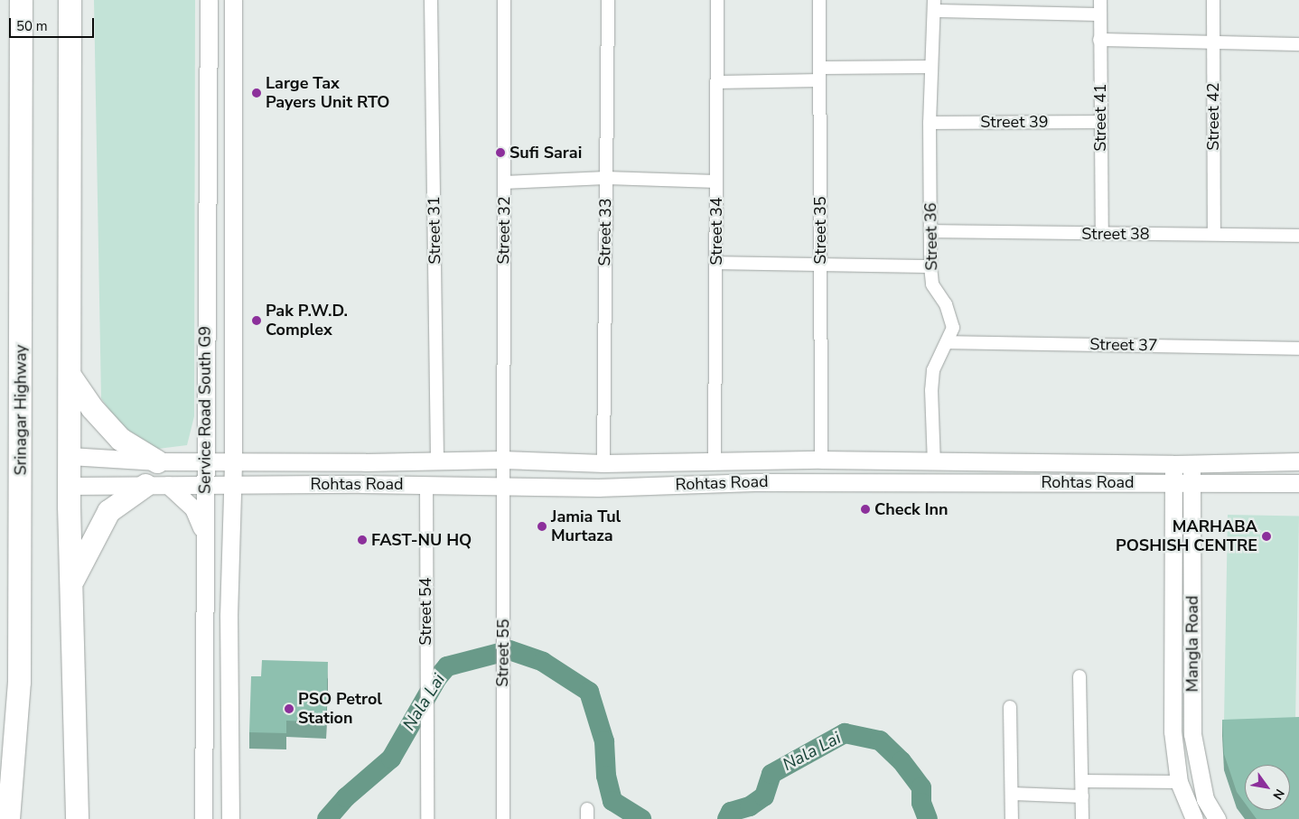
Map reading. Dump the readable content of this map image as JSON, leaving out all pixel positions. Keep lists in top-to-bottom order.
{
  "streets": {
    "highway": ["Srinagar Highway"],
    "main road": ["Service Road South G9", "Rohtas Road", "Mangla Road"],
    "street": [
      "Street 42",
      "Street 41",
      "Street 39",
      "Street 31",
      "Street 32",
      "Street 35",
      "Street 34",
      "Street 33",
      "Street 38",
      "Street 36",
      "Street 37",
      "Street 54",
      "Street 55"
    ]
  },
  "crossings": [
    ["Street 42", "Street 38"],
    ["Street 41", "Street 39"],
    ["Street 41", "Street 38"],
    ["Street 39", "Street 36"],
    ["Street 31", "Rohtas Road"],
    ["Street 32", "Rohtas Road"],
    ["Street 32", "Street 55"],
    ["Street 35", "Rohtas Road"],
    ["Street 34", "Rohtas Road"],
    ["Street 33", "Rohtas Road"],
    ["Street 38", "Street 36"],
    ["Street 36", "Street 37"],
    ["Street 36", "Rohtas Road"],
    ["Service Road South G9", "Rohtas Road"],
    ["Rohtas Road", "Street 54"],
    ["Rohtas Road", "Mangla Road"],
    ["Rohtas Road", "Street 55"]
  ],
  "water": ["Nala Lai"],
  "places": [
    "Large Tax Payers Unit RTO",
    "Sufi Sarai",
    "Pak P.W.D. Complex",
    "Check Inn",
    "Jamia Tul Murtaza",
    "MARHABA POSHISH CENTRE",
    "FAST-NU HQ",
    "PSO Petrol Station"
  ],
  "scale_bar": "50 m",
  "north": "bottom right"
}
